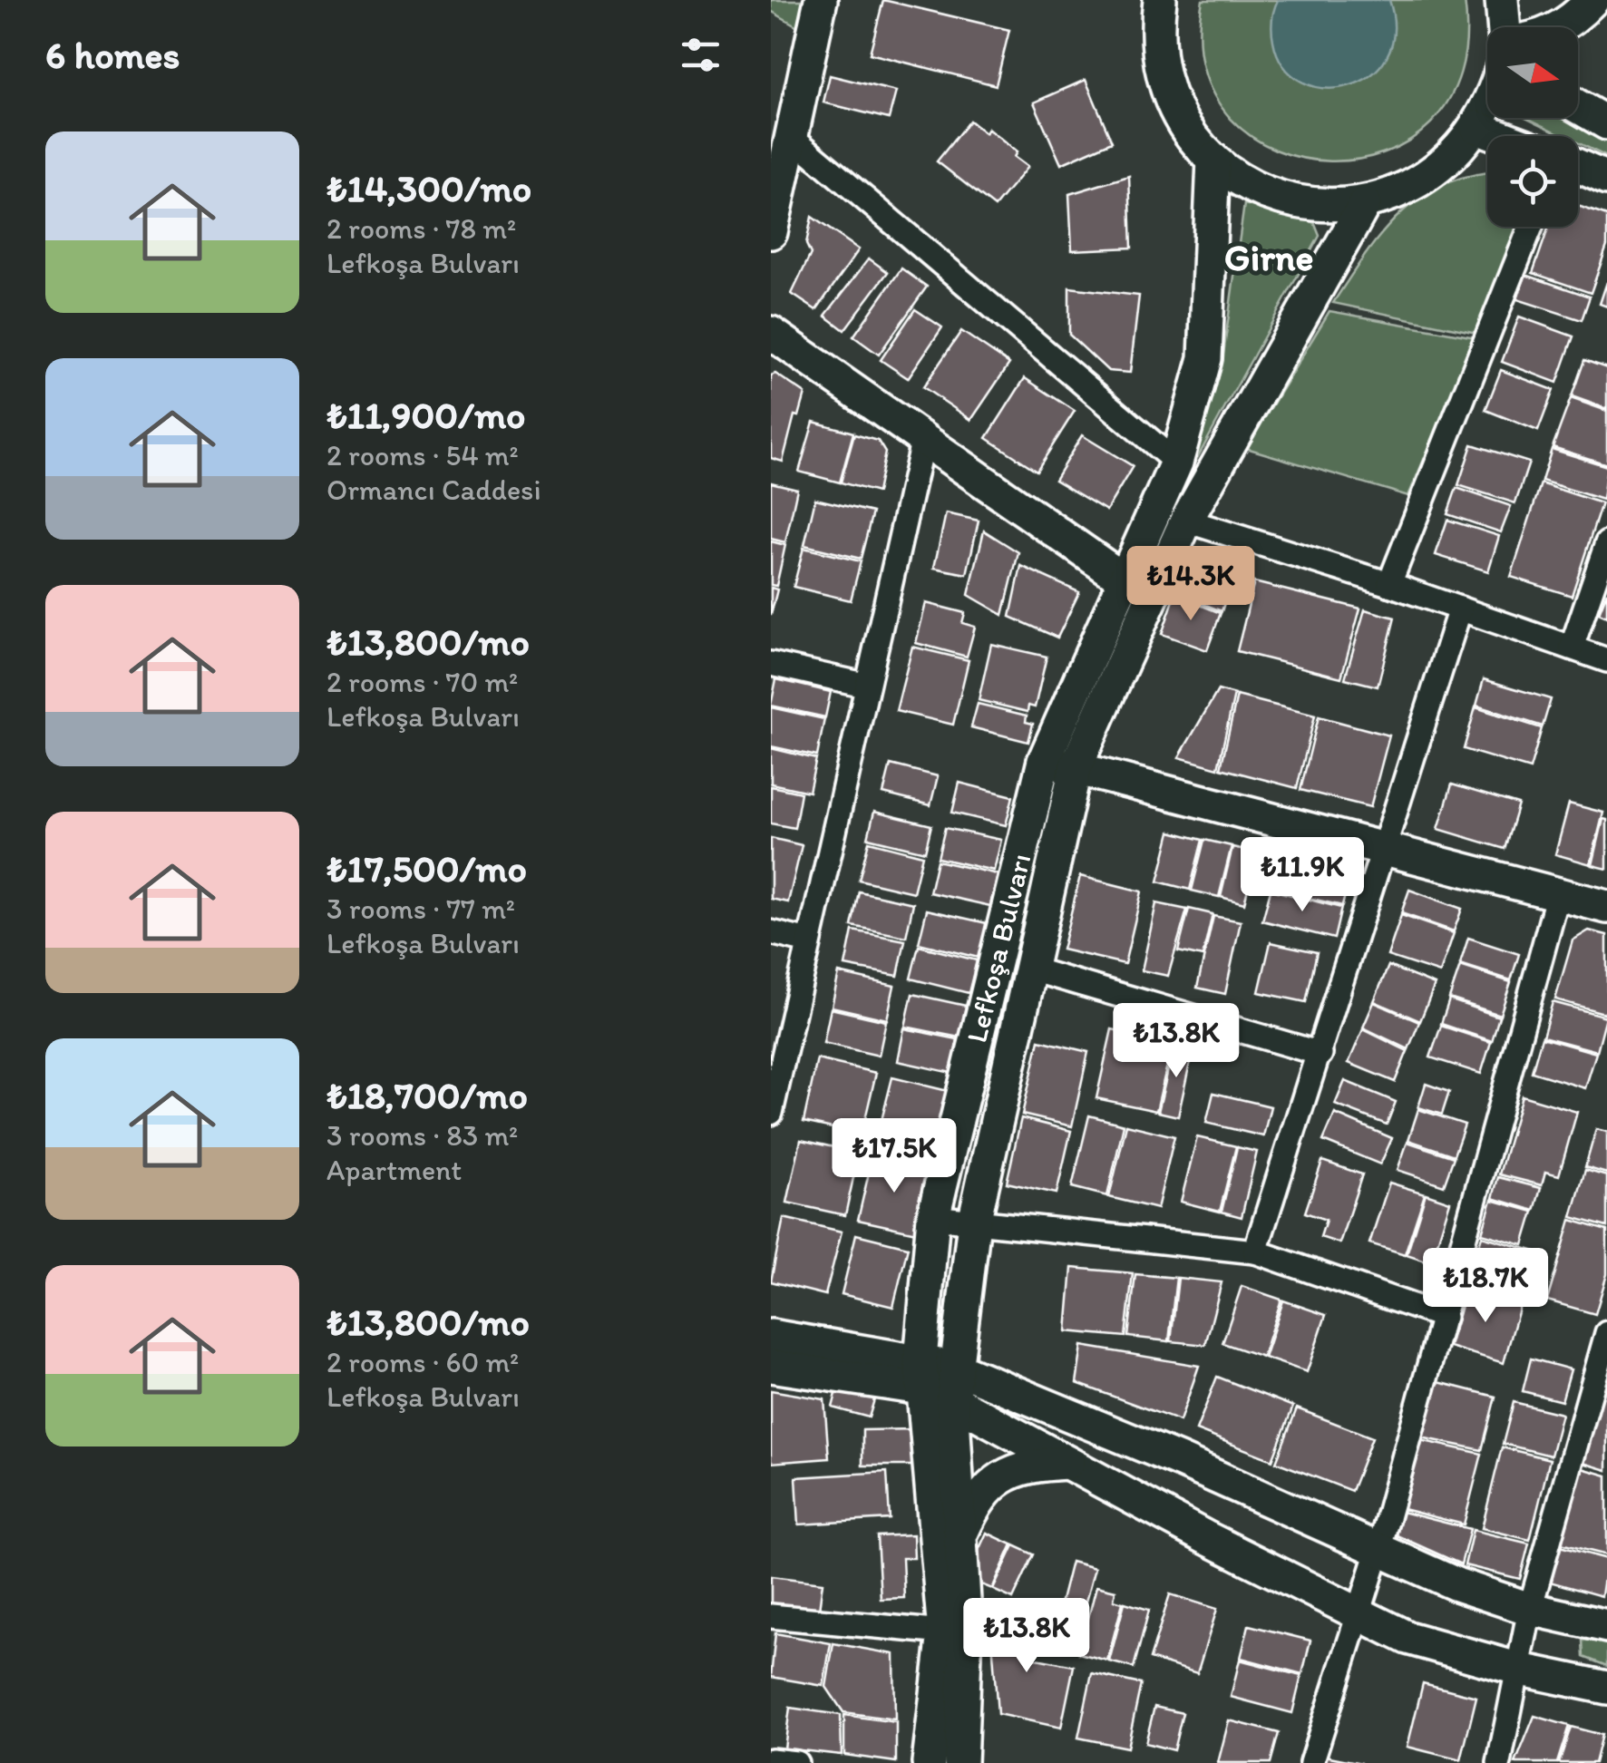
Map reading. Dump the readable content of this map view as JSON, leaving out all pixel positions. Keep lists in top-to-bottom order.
{
  "streets": {
    "main road": ["Lefkoşa Bulvarı"]
  },
  "districts": ["Girne"],
  "north": "right",
  "page": {
    "heading": "6 homes",
    "list": [
      {
        "name": "₺14,300/mo",
        "note": "2 rooms · 78 m² · Lefkoşa Bulvarı"
      },
      {
        "name": "₺11,900/mo",
        "note": "2 rooms · 54 m² · Ormancı Caddesi"
      },
      {
        "name": "₺13,800/mo",
        "note": "2 rooms · 70 m² · Lefkoşa Bulvarı"
      },
      {
        "name": "₺17,500/mo",
        "note": "3 rooms · 77 m² · Lefkoşa Bulvarı"
      },
      {
        "name": "₺18,700/mo",
        "note": "3 rooms · 83 m² · Apartment"
      },
      {
        "name": "₺13,800/mo",
        "note": "2 rooms · 60 m² · Lefkoşa Bulvarı"
      }
    ],
    "price": [
      "₺14.3K",
      "₺11.9K",
      "₺13.8K",
      "₺17.5K",
      "₺18.7K",
      "₺13.8K"
    ]
  }
}
